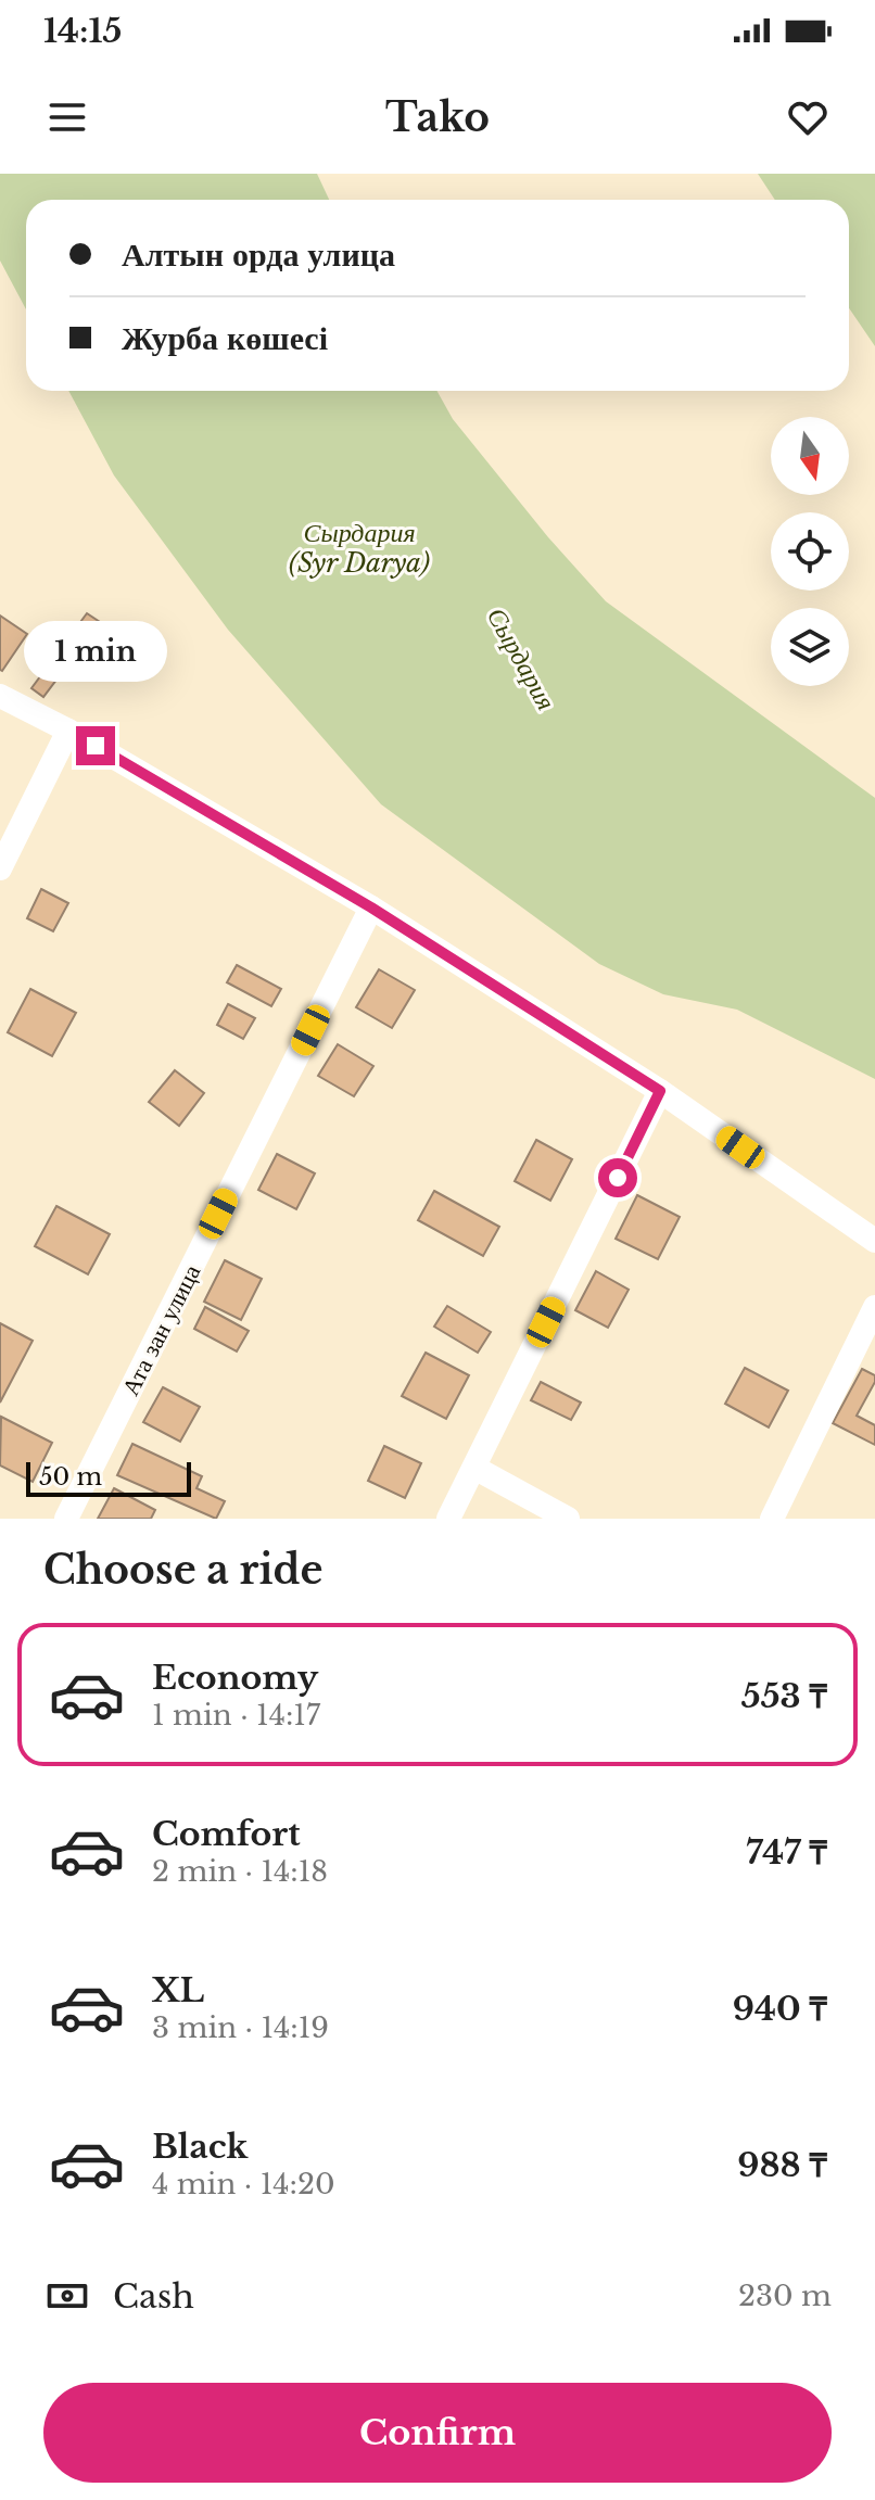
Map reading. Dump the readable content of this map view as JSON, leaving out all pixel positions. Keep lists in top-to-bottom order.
{
  "streets": {
    "street": ["Ата зан улица"]
  },
  "water": ["Сырдария (Syr Darya)", "Сырдария"],
  "scale_bar": "50 m",
  "north": "bottom",
  "page": {
    "status": "14:15",
    "header": "Tako",
    "banner": ["Алтын орда улица", "Журба көшесі"],
    "bubble": "1 min",
    "scale": "50 m",
    "heading": "Choose a ride",
    "list": [
      {
        "name": "Economy",
        "note": "1 min · 14:17",
        "value": "553 ₸"
      },
      {
        "name": "Comfort",
        "note": "2 min · 14:18",
        "value": "747 ₸"
      },
      {
        "name": "XL",
        "note": "3 min · 14:19",
        "value": "940 ₸"
      },
      {
        "name": "Black",
        "note": "4 min · 14:20",
        "value": "988 ₸"
      }
    ],
    "pay": ["Cash", "230 m"],
    "buttons": "Confirm"
  }
}
